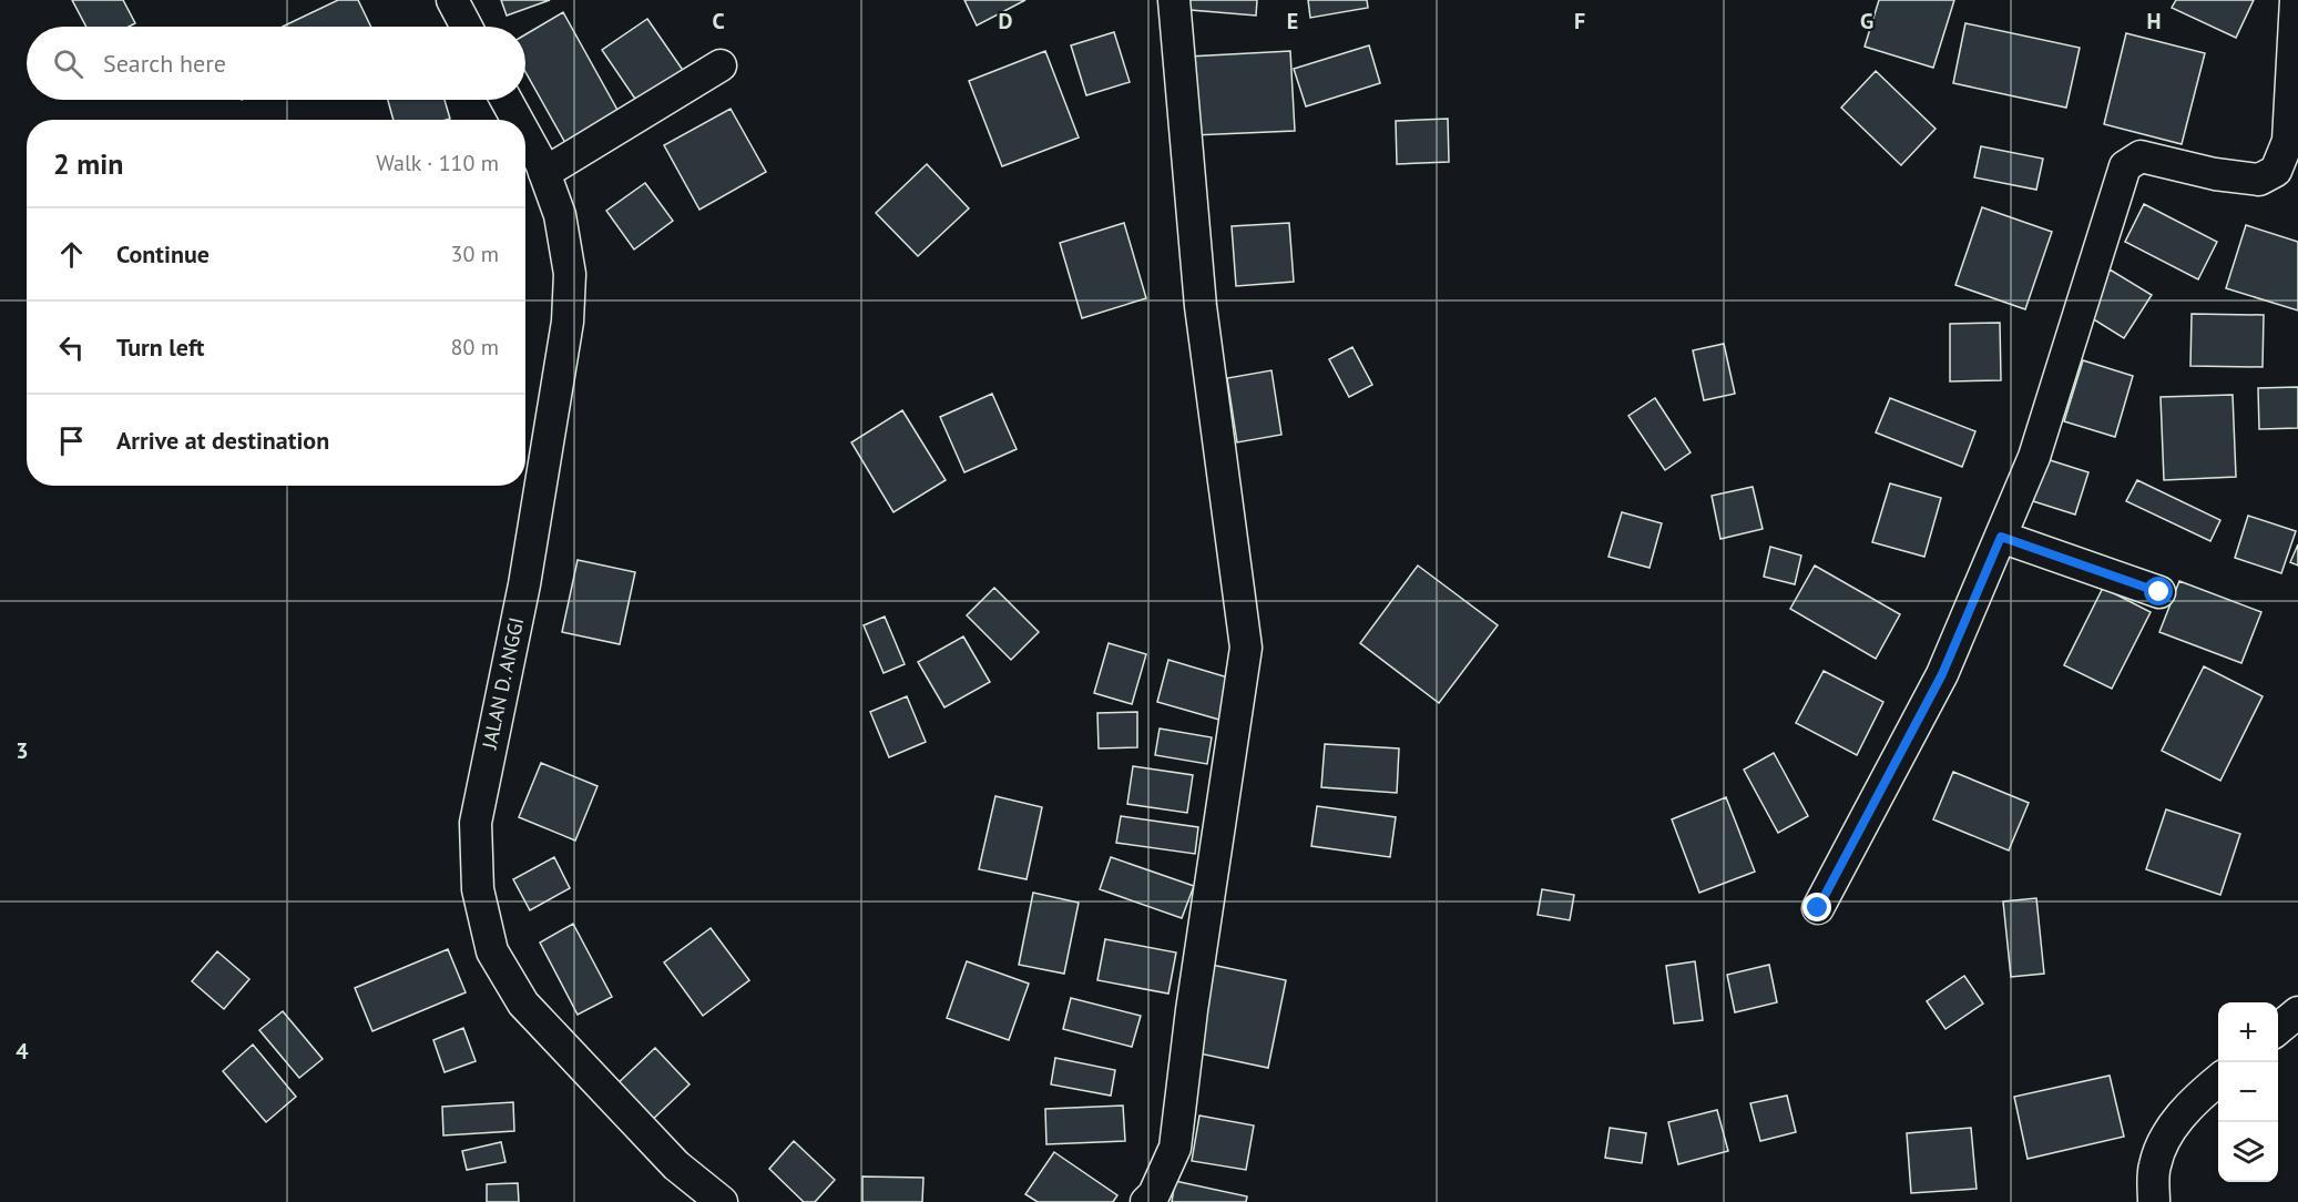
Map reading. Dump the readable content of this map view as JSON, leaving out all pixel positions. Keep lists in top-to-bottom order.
{
  "streets": {
    "street": ["JALAN D. ANGGI"]
  },
  "page": {
    "search": "Search here",
    "heading": ["2 min", "Walk · 110 m"],
    "list": [
      ["Continue", "30 m"],
      ["Turn left", "80 m"],
      "Arrive at destination"
    ],
    "map_buttons": ["+", "−"]
  },
  "grid": {
    "columns": [
      "C",
      "D",
      "E",
      "F",
      "G",
      "H"
    ],
    "rows": ["3", "4"]
  }
}
